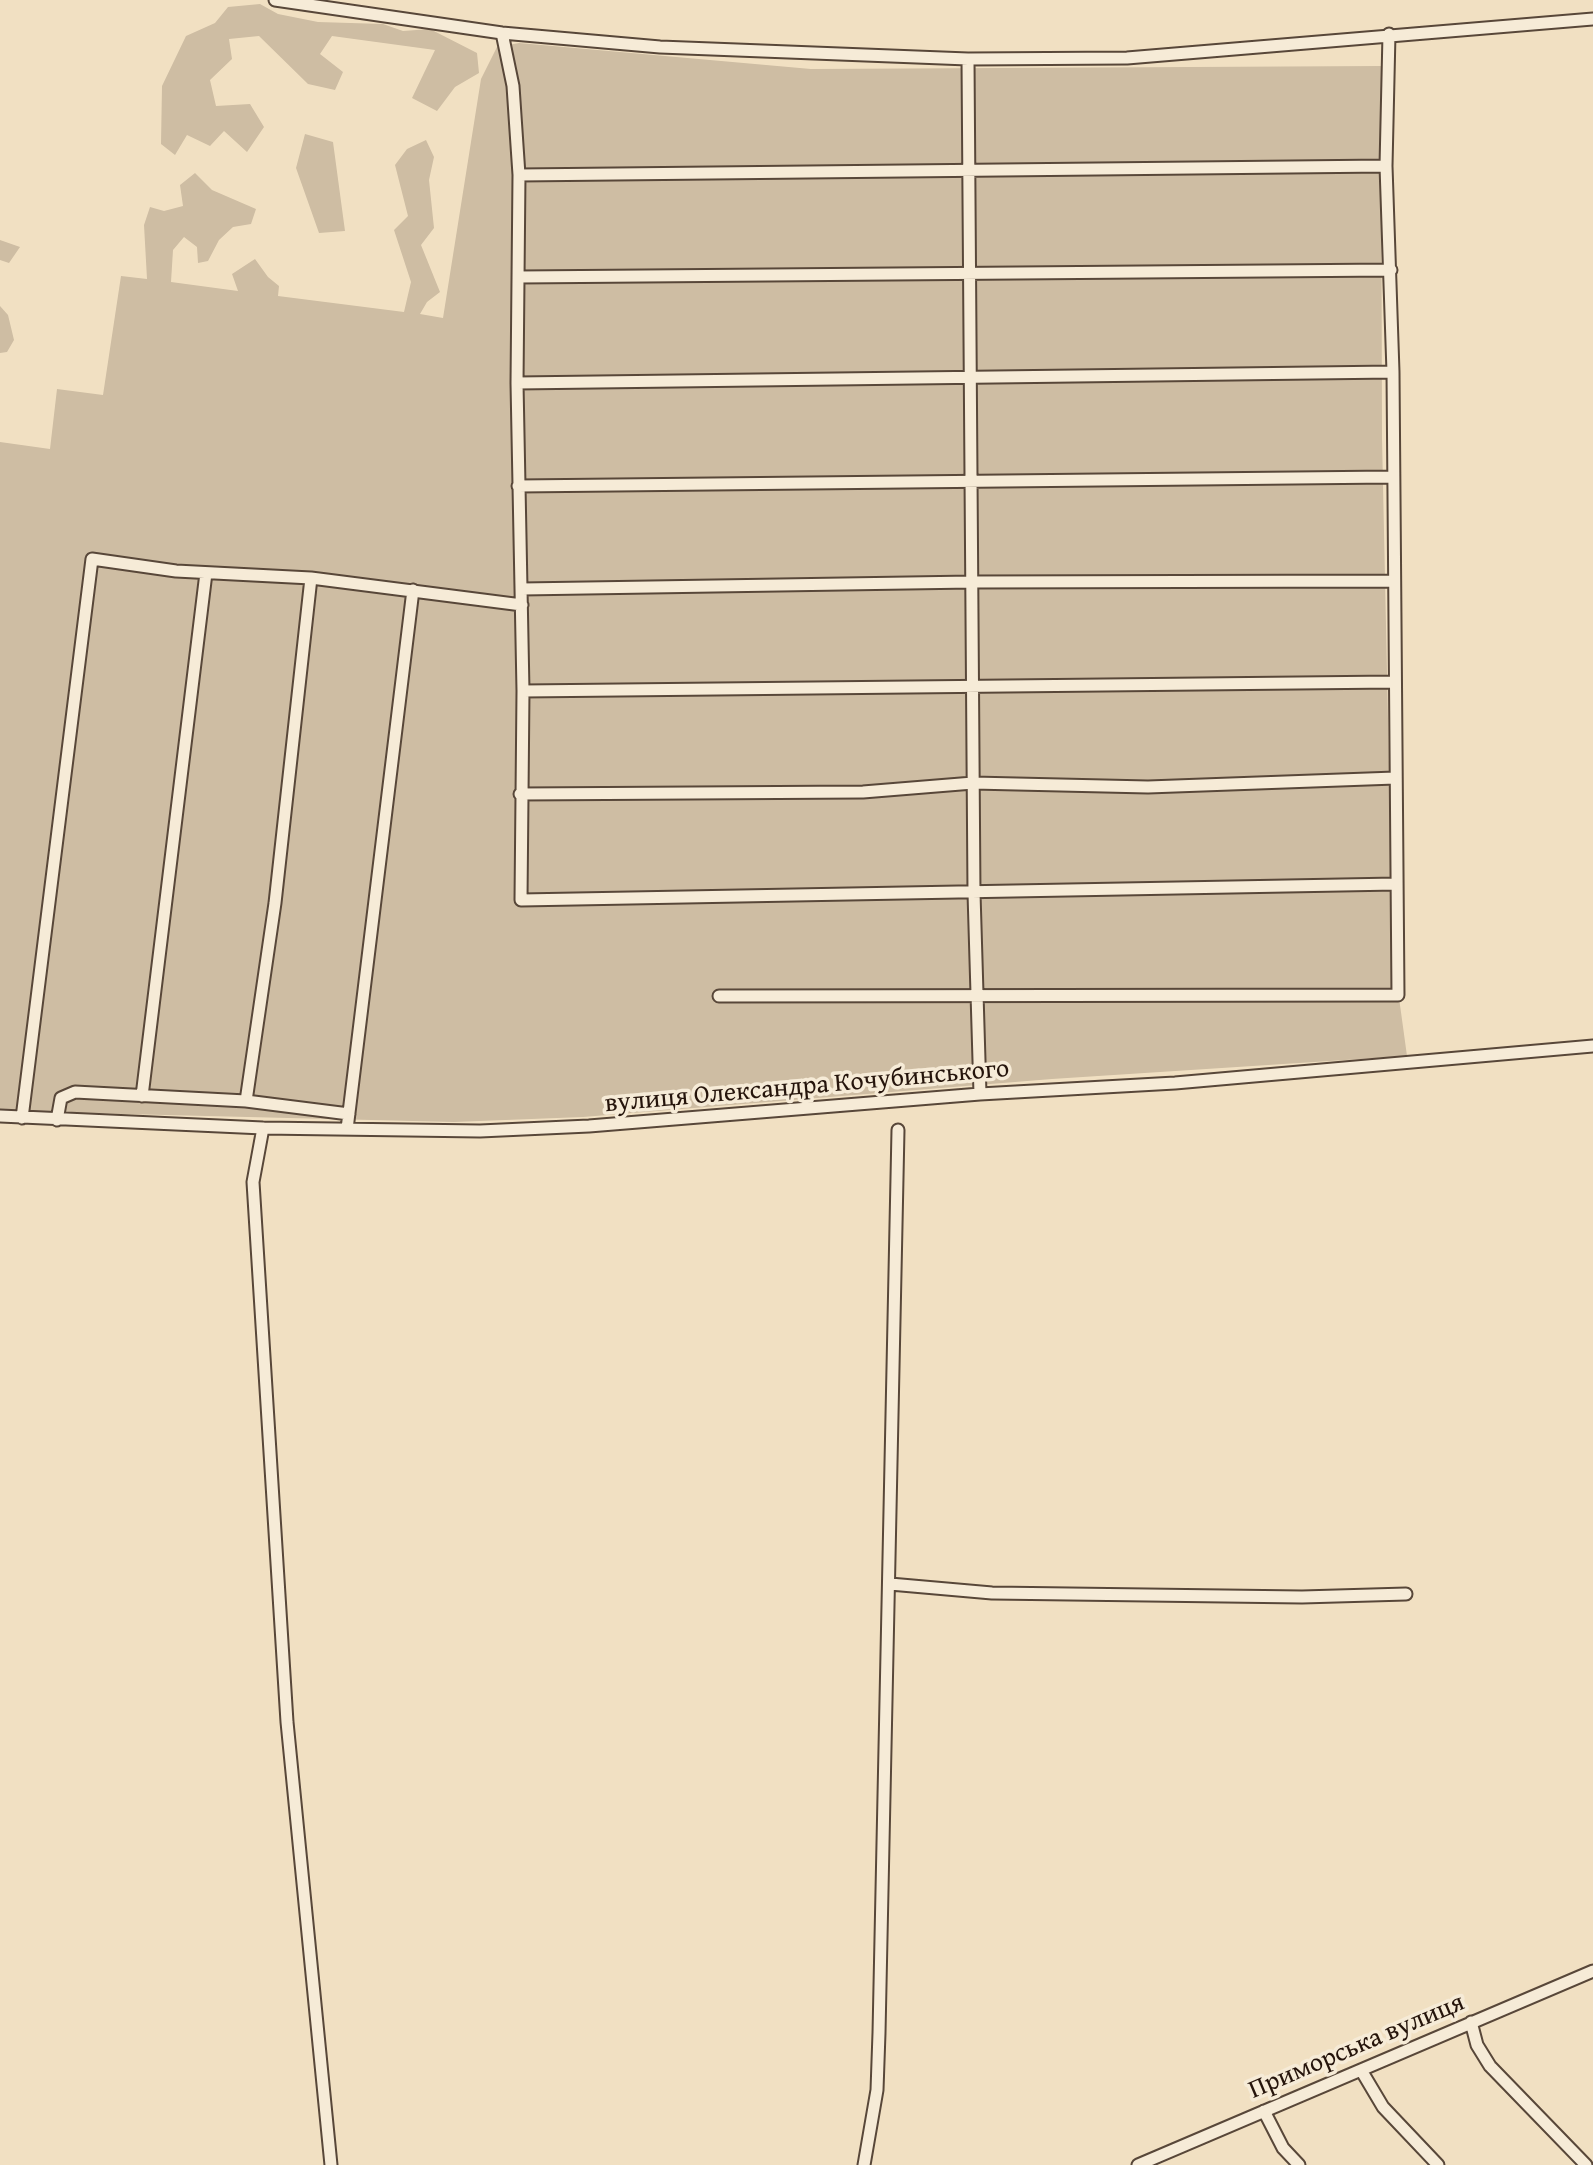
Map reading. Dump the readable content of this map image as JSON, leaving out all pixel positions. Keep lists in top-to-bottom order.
{
  "streets": {
    "street": ["вулиця Олександра Кочубинського", "Приморська вулиця"]
  }
}
